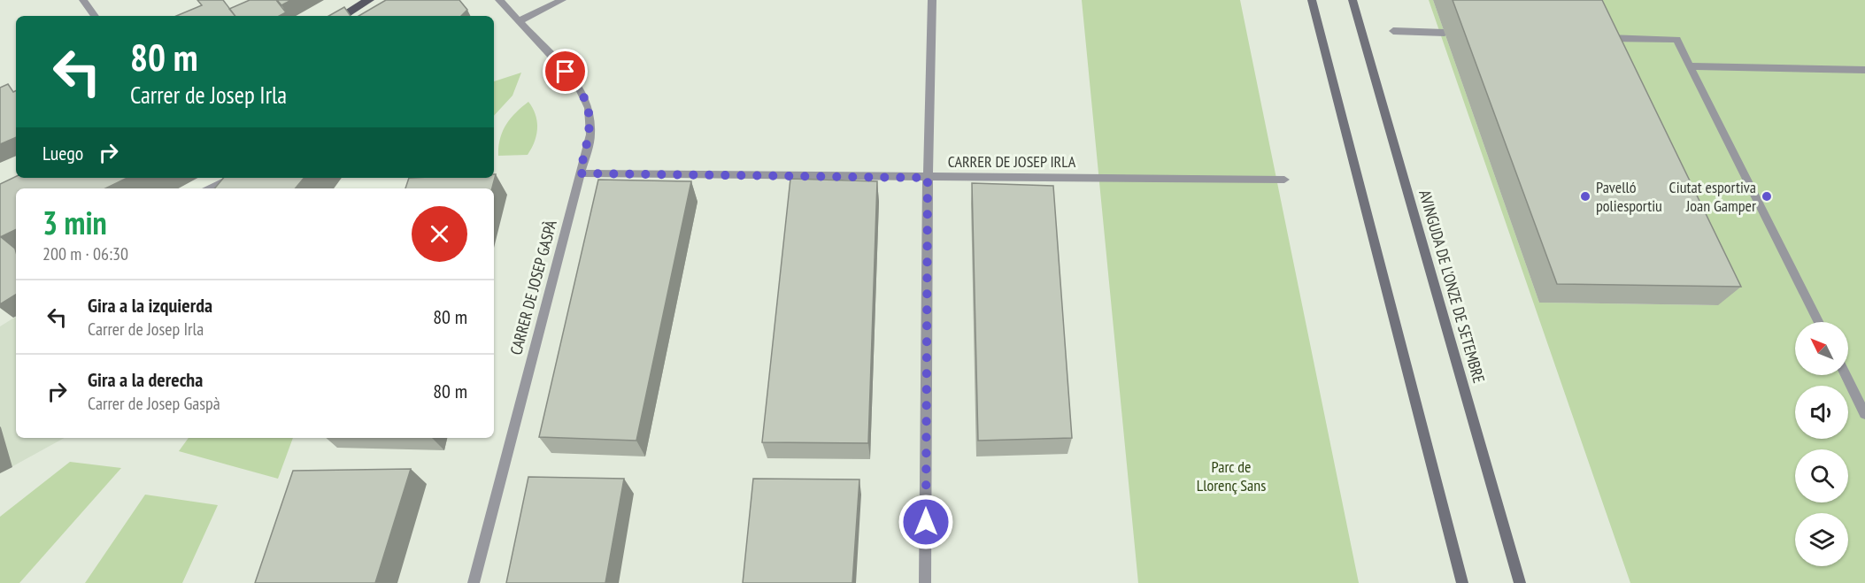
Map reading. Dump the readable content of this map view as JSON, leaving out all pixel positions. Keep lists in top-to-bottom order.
{
  "streets": {
    "main road": ["AVINGUDA DE L'ONZE DE SETEMBRE"],
    "street": ["CARRER DE JOSEP IRLA", "CARRER DE JOSEP GASPÀ"]
  },
  "crossings": [
    ["CARRER DE JOSEP IRLA", "CARRER DE JOSEP GASPÀ"]
  ],
  "parks": ["Parc de Llorenç Sans"],
  "places": ["Pavelló poliesportiu", "Ciutat esportiva Joan Gamper"],
  "north": "top left",
  "page": {
    "turn": ["80 m", "Carrer de Josep Irla"],
    "then": "Luego",
    "heading": ["3 min", "200 m · 06:30"],
    "list": [
      {
        "name": "Gira a la izquierda",
        "note": "Carrer de Josep Irla",
        "value": "80 m"
      },
      {
        "name": "Gira a la derecha",
        "note": "Carrer de Josep Gaspà",
        "value": "80 m"
      }
    ]
  }
}
